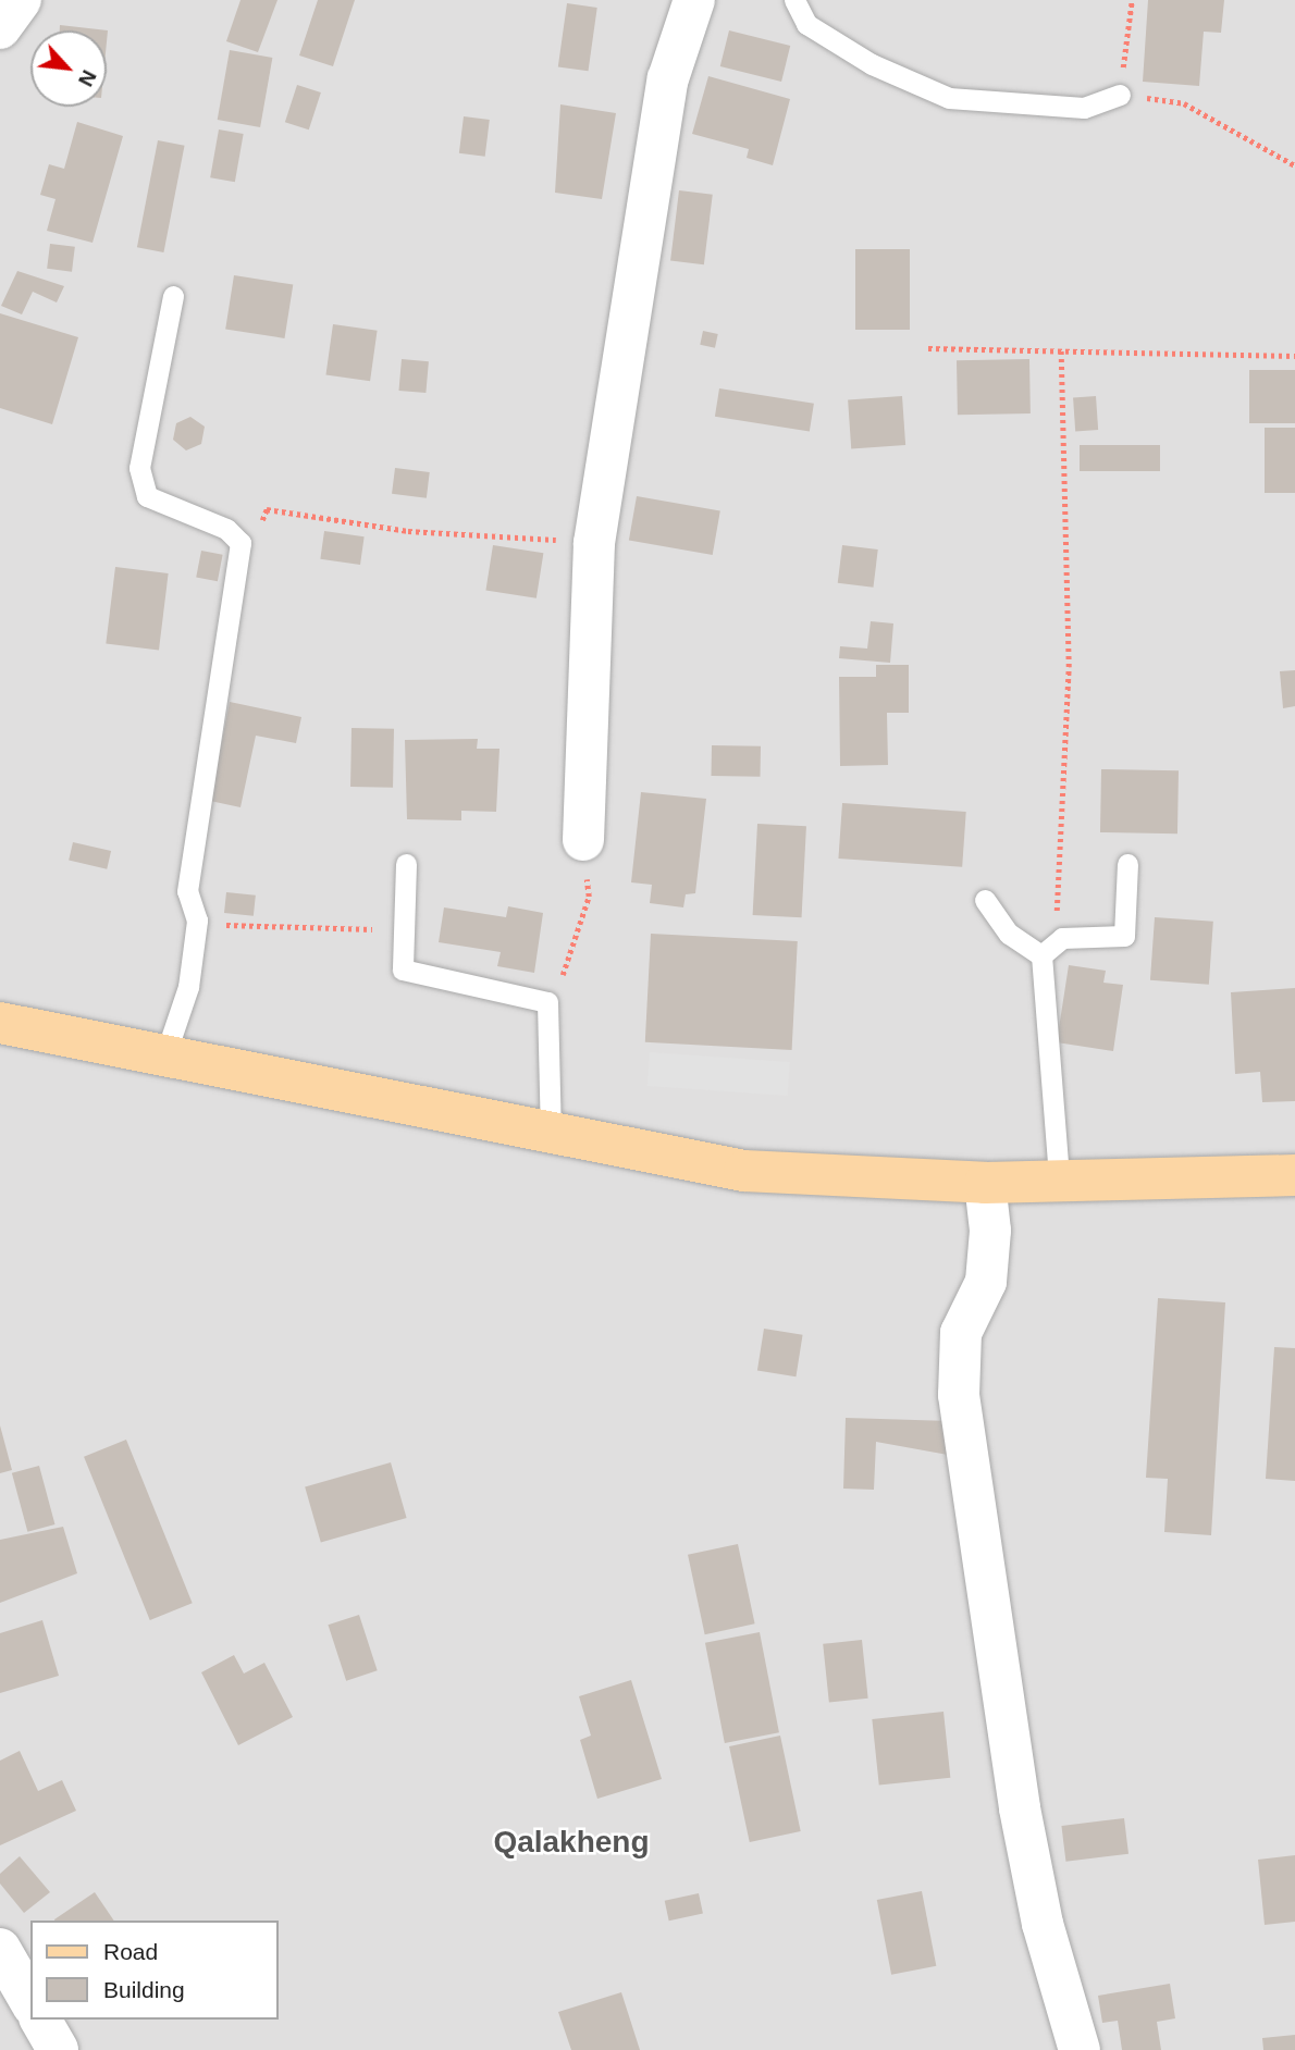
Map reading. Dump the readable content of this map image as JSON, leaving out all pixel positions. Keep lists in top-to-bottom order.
{
  "districts": ["Qalakheng"],
  "legend": ["Road", "Building"],
  "north": "bottom right"
}
